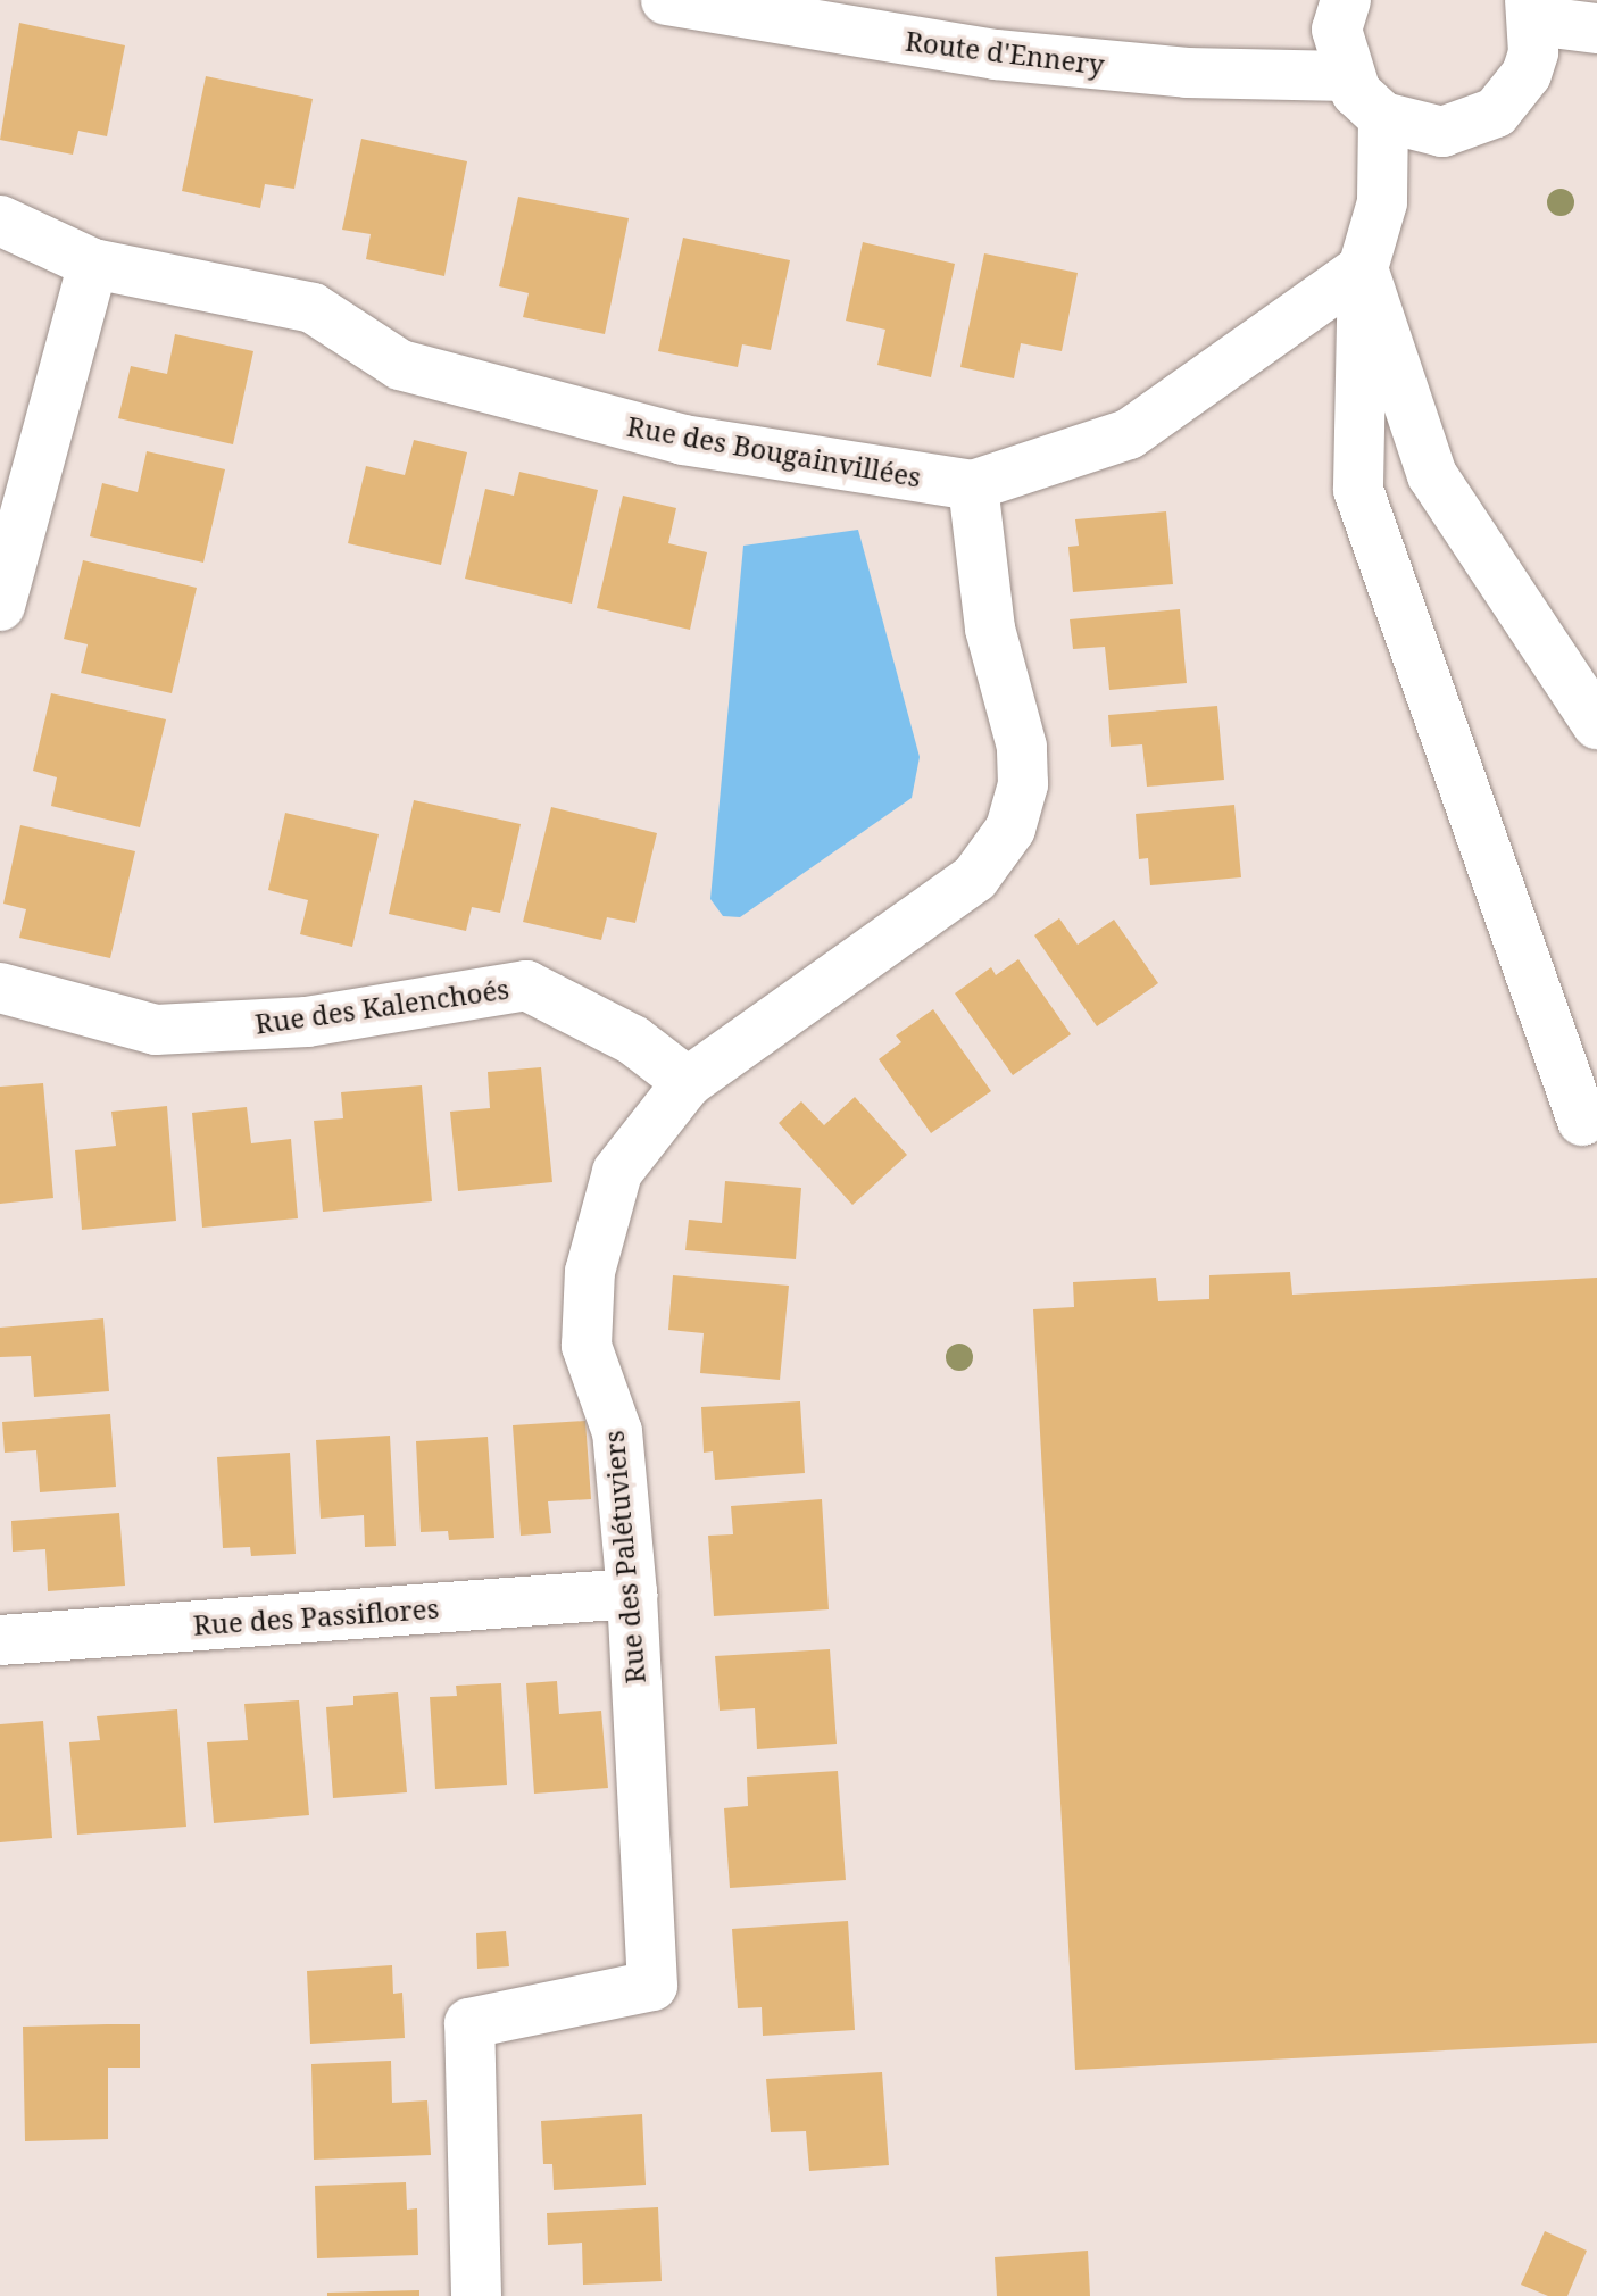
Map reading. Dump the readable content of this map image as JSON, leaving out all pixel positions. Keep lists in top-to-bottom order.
{
  "streets": {
    "street": [
      "Route d'Ennery",
      "Rue des Bougainvillées",
      "Rue des Kalenchoés",
      "Rue des Palétuviers",
      "Rue des Passiflores"
    ]
  },
  "crossings": [
    ["Rue des Bougainvillées", "Rue des Palétuviers"],
    ["Rue des Kalenchoés", "Rue des Palétuviers"],
    ["Rue des Palétuviers", "Rue des Passiflores"]
  ]
}
